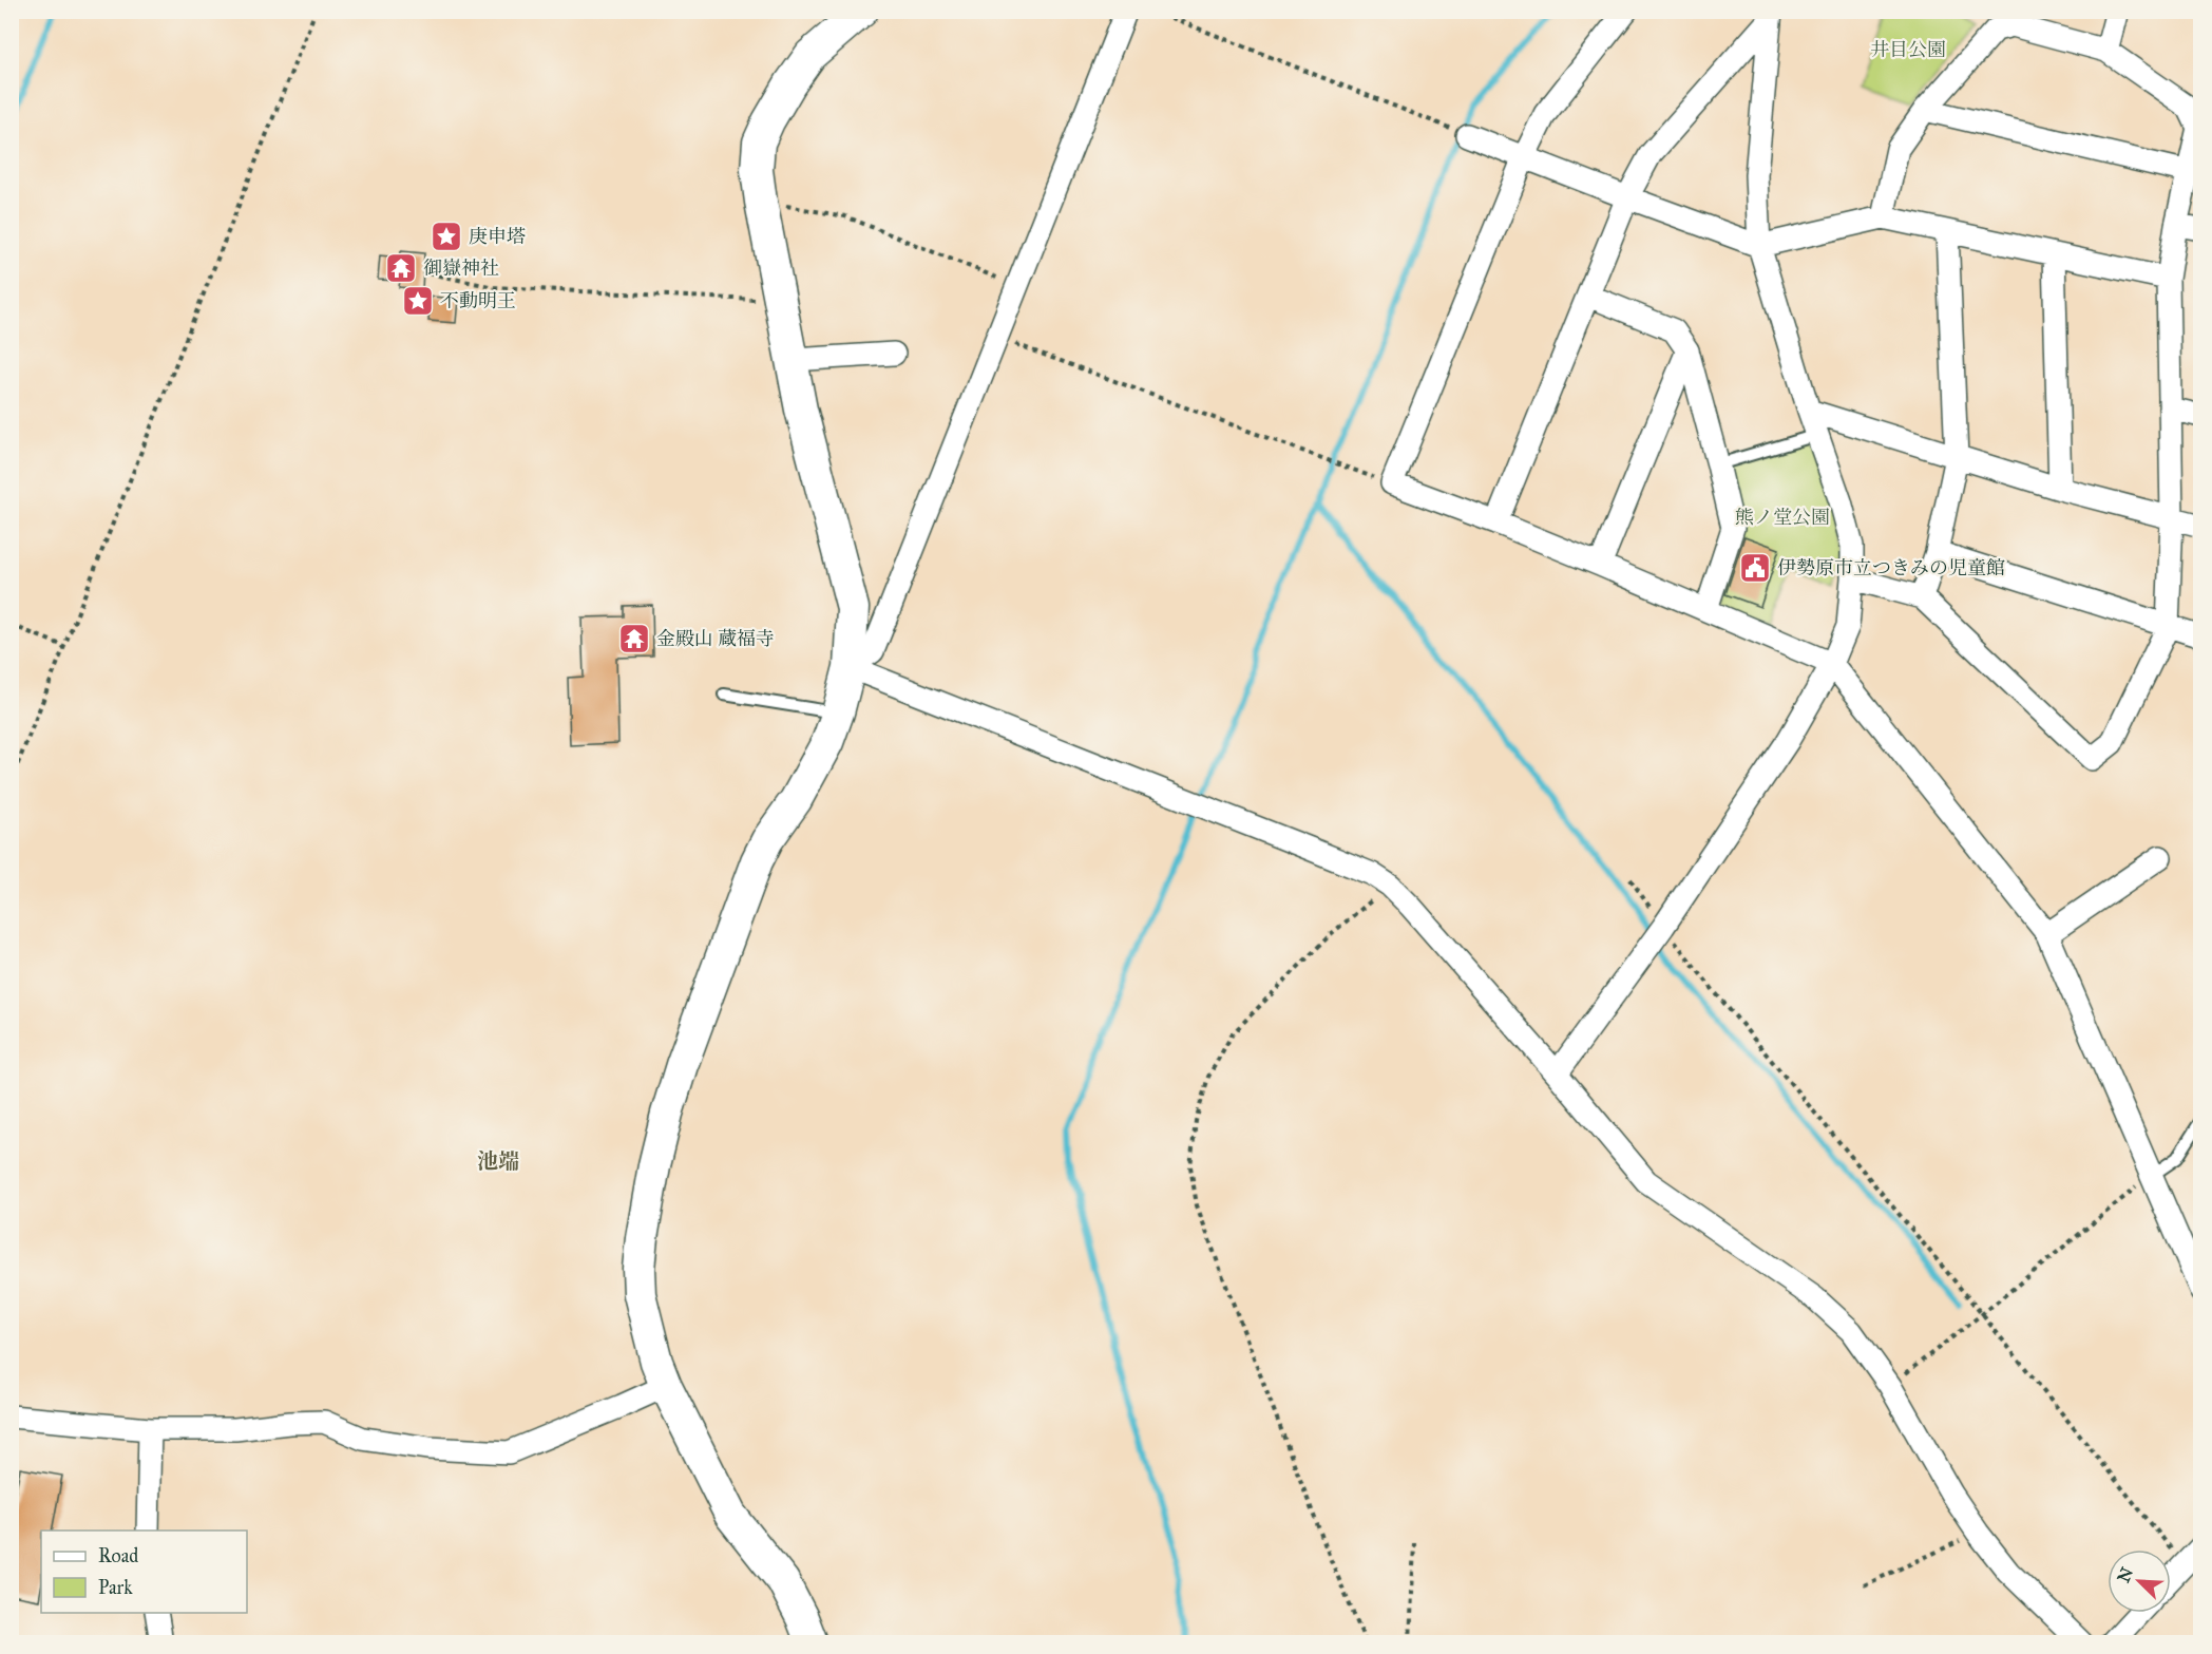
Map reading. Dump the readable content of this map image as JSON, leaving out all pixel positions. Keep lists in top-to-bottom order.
{
  "districts": ["池端"],
  "parks": ["井目公園", "熊ノ堂公園"],
  "places": {
    "place": ["庚申塔", "不動明王"],
    "temple": ["御嶽神社", "金殿山 蔵福寺"],
    "public building": ["伊勢原市立つきみの児童館"]
  },
  "legend": ["Road", "Park"],
  "north": "top left"
}
